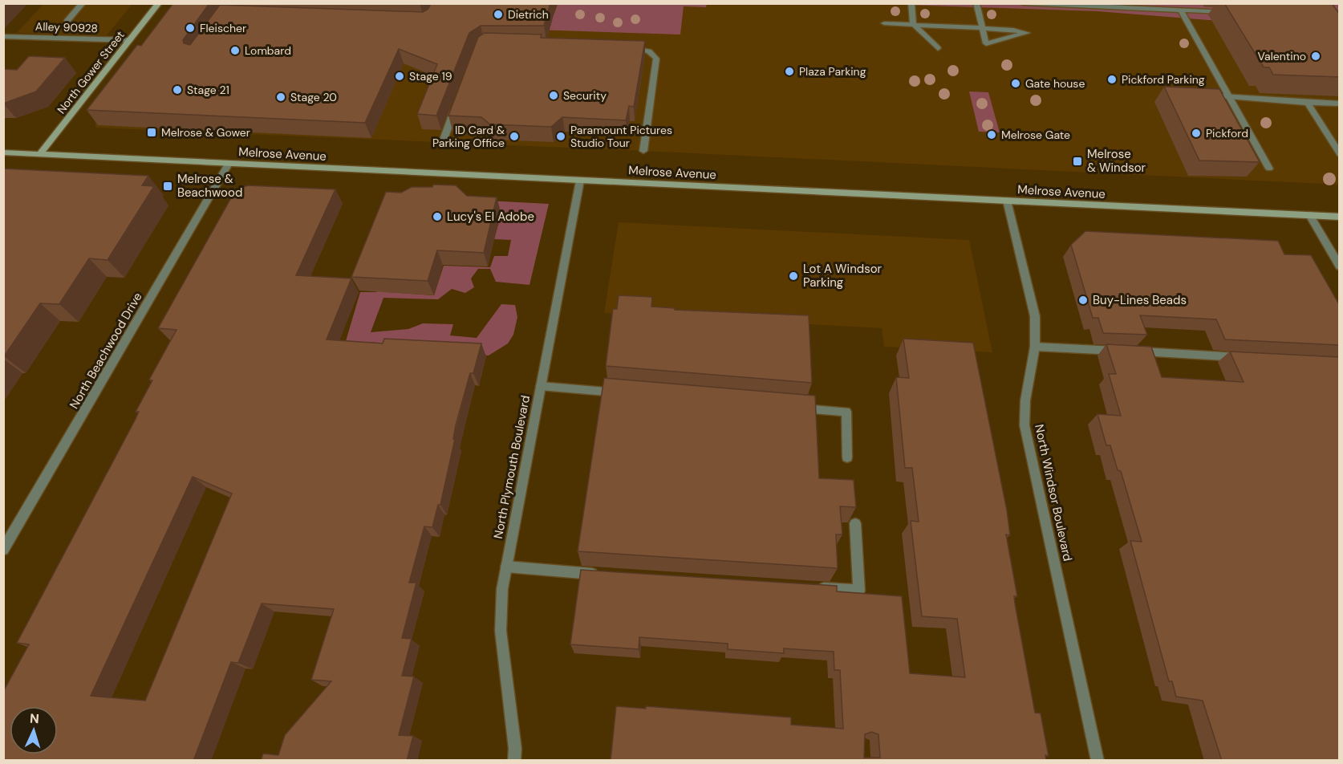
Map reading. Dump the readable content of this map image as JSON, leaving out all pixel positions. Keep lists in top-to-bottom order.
{
  "streets": {
    "main road": ["North Gower Street", "Melrose Avenue"],
    "street": [
      "Alley 90928",
      "North Beachwood Drive",
      "North Plymouth Boulevard",
      "North Windsor Boulevard"
    ]
  },
  "crossings": [
    ["Alley 90928", "North Gower Street"],
    ["North Gower Street", "Melrose Avenue"],
    ["Melrose Avenue", "North Beachwood Drive"],
    ["Melrose Avenue", "North Plymouth Boulevard"],
    ["Melrose Avenue", "North Windsor Boulevard"]
  ],
  "places": {
    "other": [
      "Dietrich",
      "Fleischer",
      "Lombard",
      "Valentino",
      "Plaza Parking",
      "Stage 19",
      "Pickford Parking",
      "Gate house",
      "Stage 21",
      "Security",
      "Stage 20",
      "Pickford",
      "Melrose Gate",
      "ID Card & Parking Office",
      "Paramount Pictures Studio Tour",
      "Lucy's El Adobe",
      "Lot A Windsor Parking",
      "Buy-Lines Beads"
    ],
    "transit": ["Melrose & Gower", "Melrose & Windsor", "Melrose & Beachwood"]
  },
  "north": "top"
}
